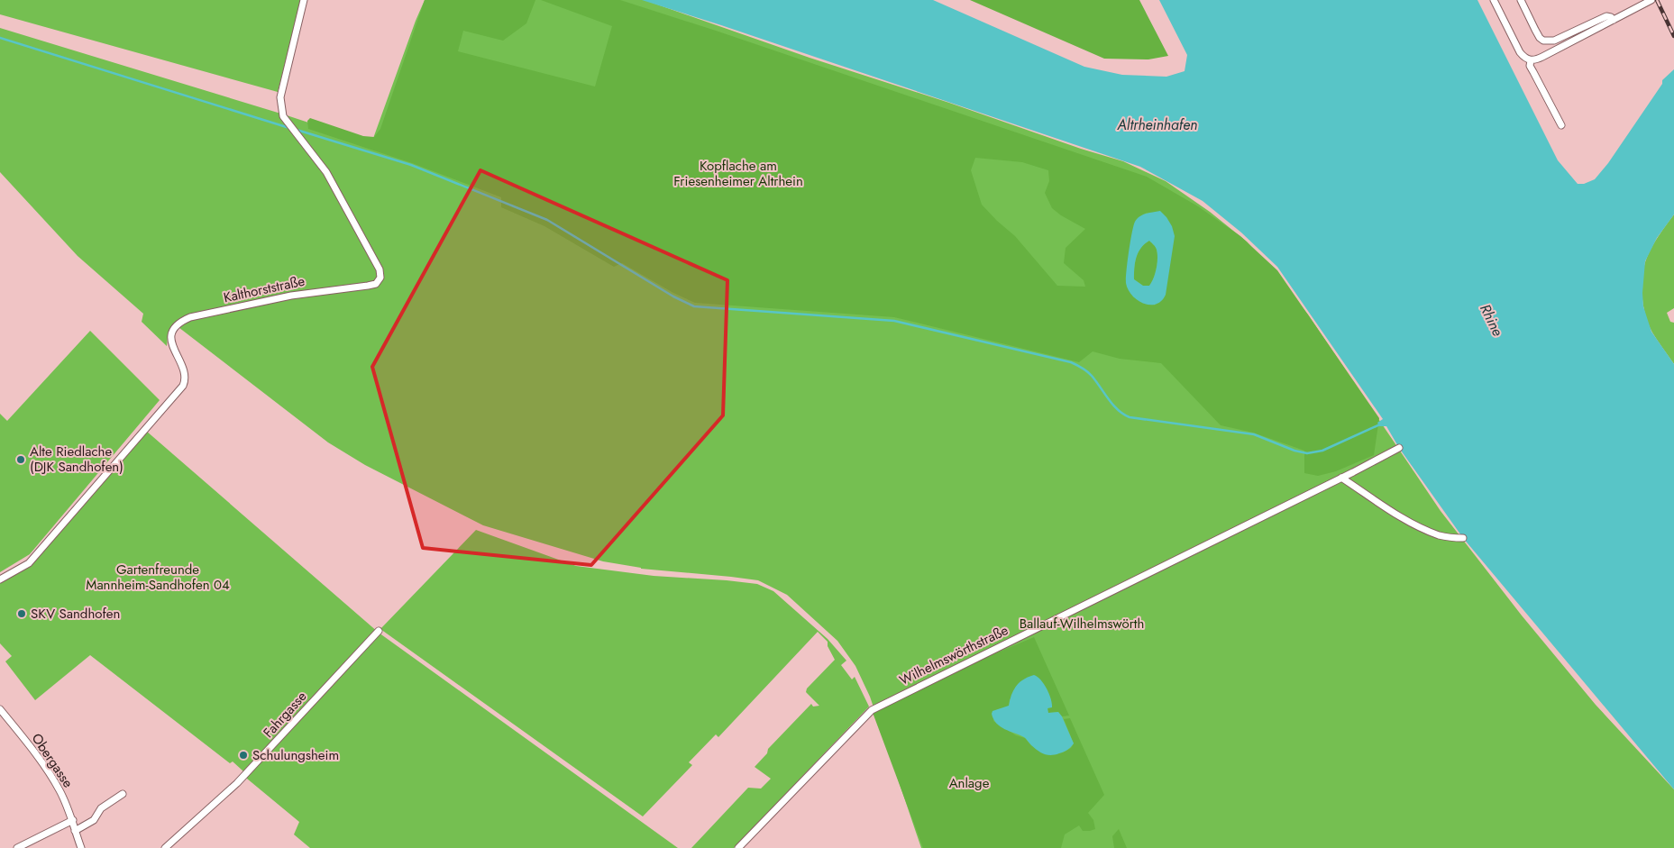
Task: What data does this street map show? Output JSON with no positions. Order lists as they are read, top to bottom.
{
  "streets": {
    "street": [
      "Kalthorststraße",
      "Wilhelmswörthstraße",
      "Fahrgasse",
      "Obergasse"
    ]
  },
  "water": ["Altrheinhafen", "Rhine"],
  "parks": [
    "Kopflache am Friesenheimer Altrhein",
    "Gartenfreunde Mannheim-Sandhofen 04",
    "Ballauf-Wilhelmswörth",
    "Anlage"
  ],
  "places": ["Alte Riedlache (DJK Sandhofen)", "SKV Sandhofen", "Schulungsheim"]
}
